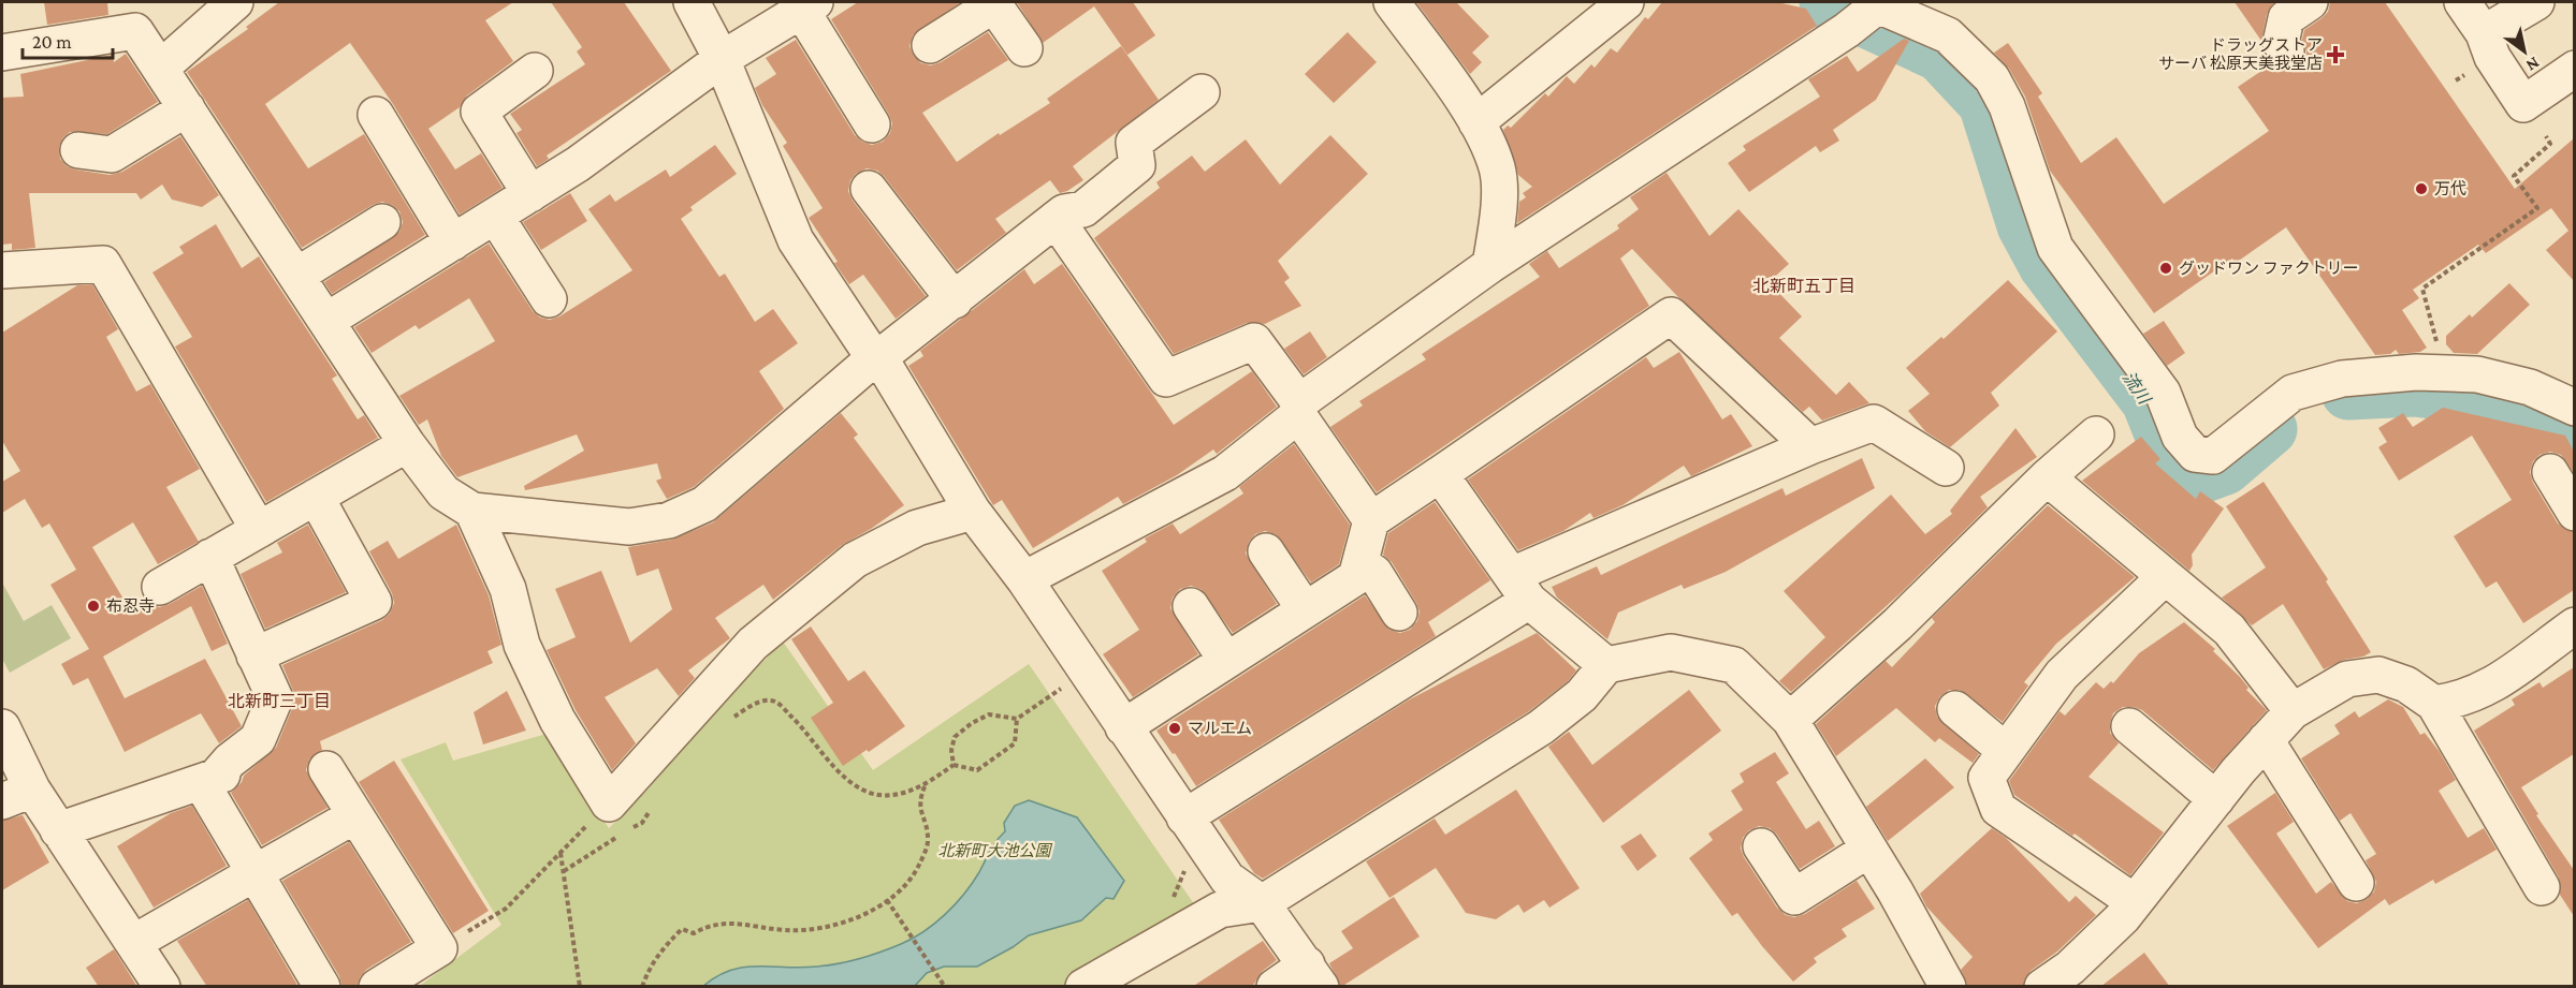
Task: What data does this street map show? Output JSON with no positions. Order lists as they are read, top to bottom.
{
  "districts": ["北新町五丁目", "北新町三丁目"],
  "water": ["流川"],
  "parks": ["北新町大池公園"],
  "places": {
    "health": ["ドラッグストア サーバ 松原天美我堂店"],
    "other": [
      "万代",
      "グッドワン ファクトリー",
      "布忍寺",
      "マルエム"
    ]
  },
  "scale_bar": "20 m",
  "north": "bottom right"
}
